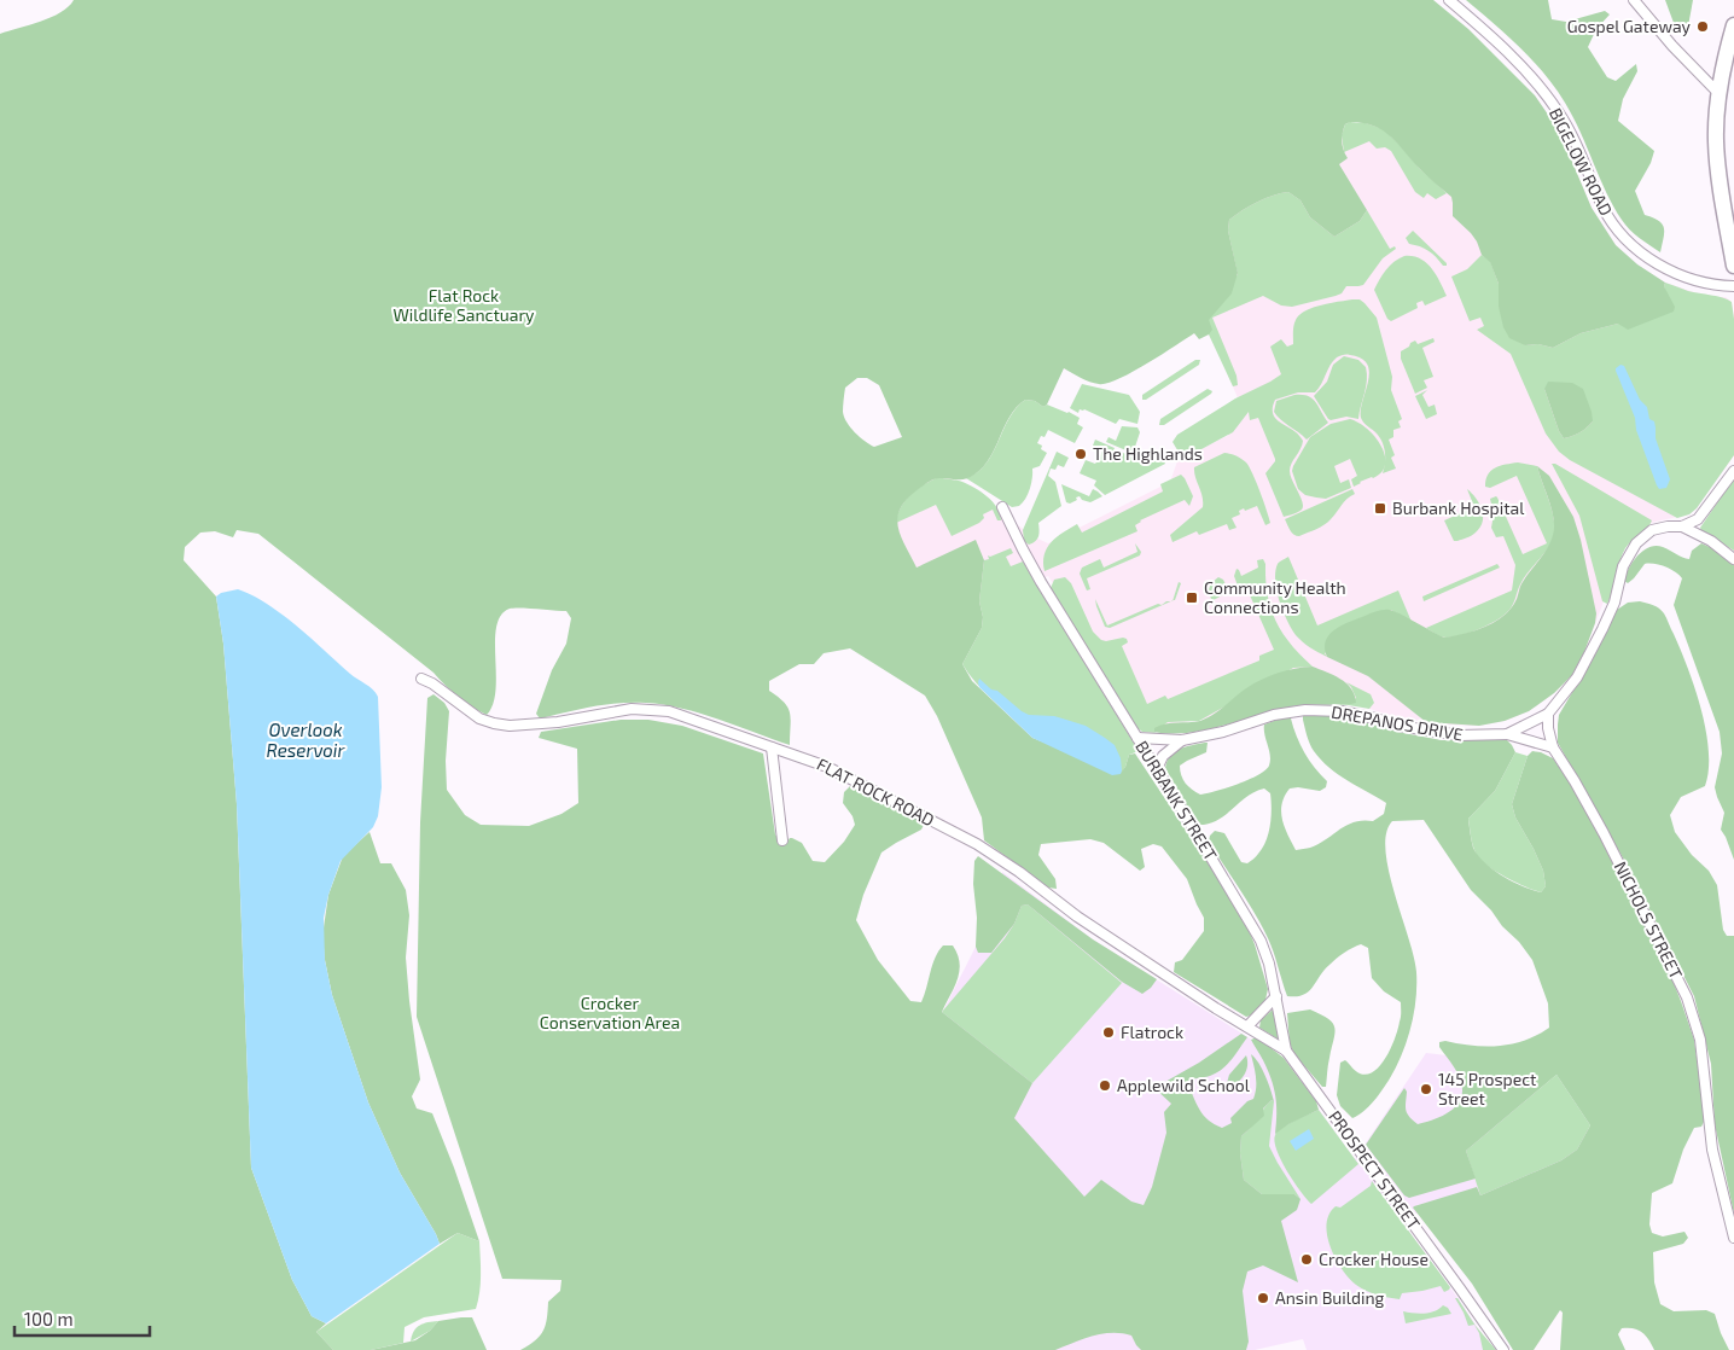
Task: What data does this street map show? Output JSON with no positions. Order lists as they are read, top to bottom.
{
  "streets": {
    "street": [
      "BIGELOW ROAD",
      "DREPANOS DRIVE",
      "FLAT ROCK ROAD",
      "BURBANK STREET",
      "NICHOLS STREET",
      "PROSPECT STREET"
    ]
  },
  "crossings": [
    ["DREPANOS DRIVE", "BURBANK STREET"],
    ["DREPANOS DRIVE", "NICHOLS STREET"],
    ["FLAT ROCK ROAD", "BURBANK STREET"],
    ["FLAT ROCK ROAD", "PROSPECT STREET"],
    ["BURBANK STREET", "PROSPECT STREET"]
  ],
  "water": ["Overlook Reservoir"],
  "parks": ["Flat Rock Wildlife Sanctuary", "Crocker Conservation Area"],
  "places": {
    "other": [
      "Gospel Gateway",
      "The Highlands",
      "Flatrock",
      "Applewild School",
      "145 Prospect Street",
      "Crocker House",
      "Ansin Building"
    ],
    "transit": ["Burbank Hospital", "Community Health Connections"]
  },
  "scale_bar": "100 m"
}
